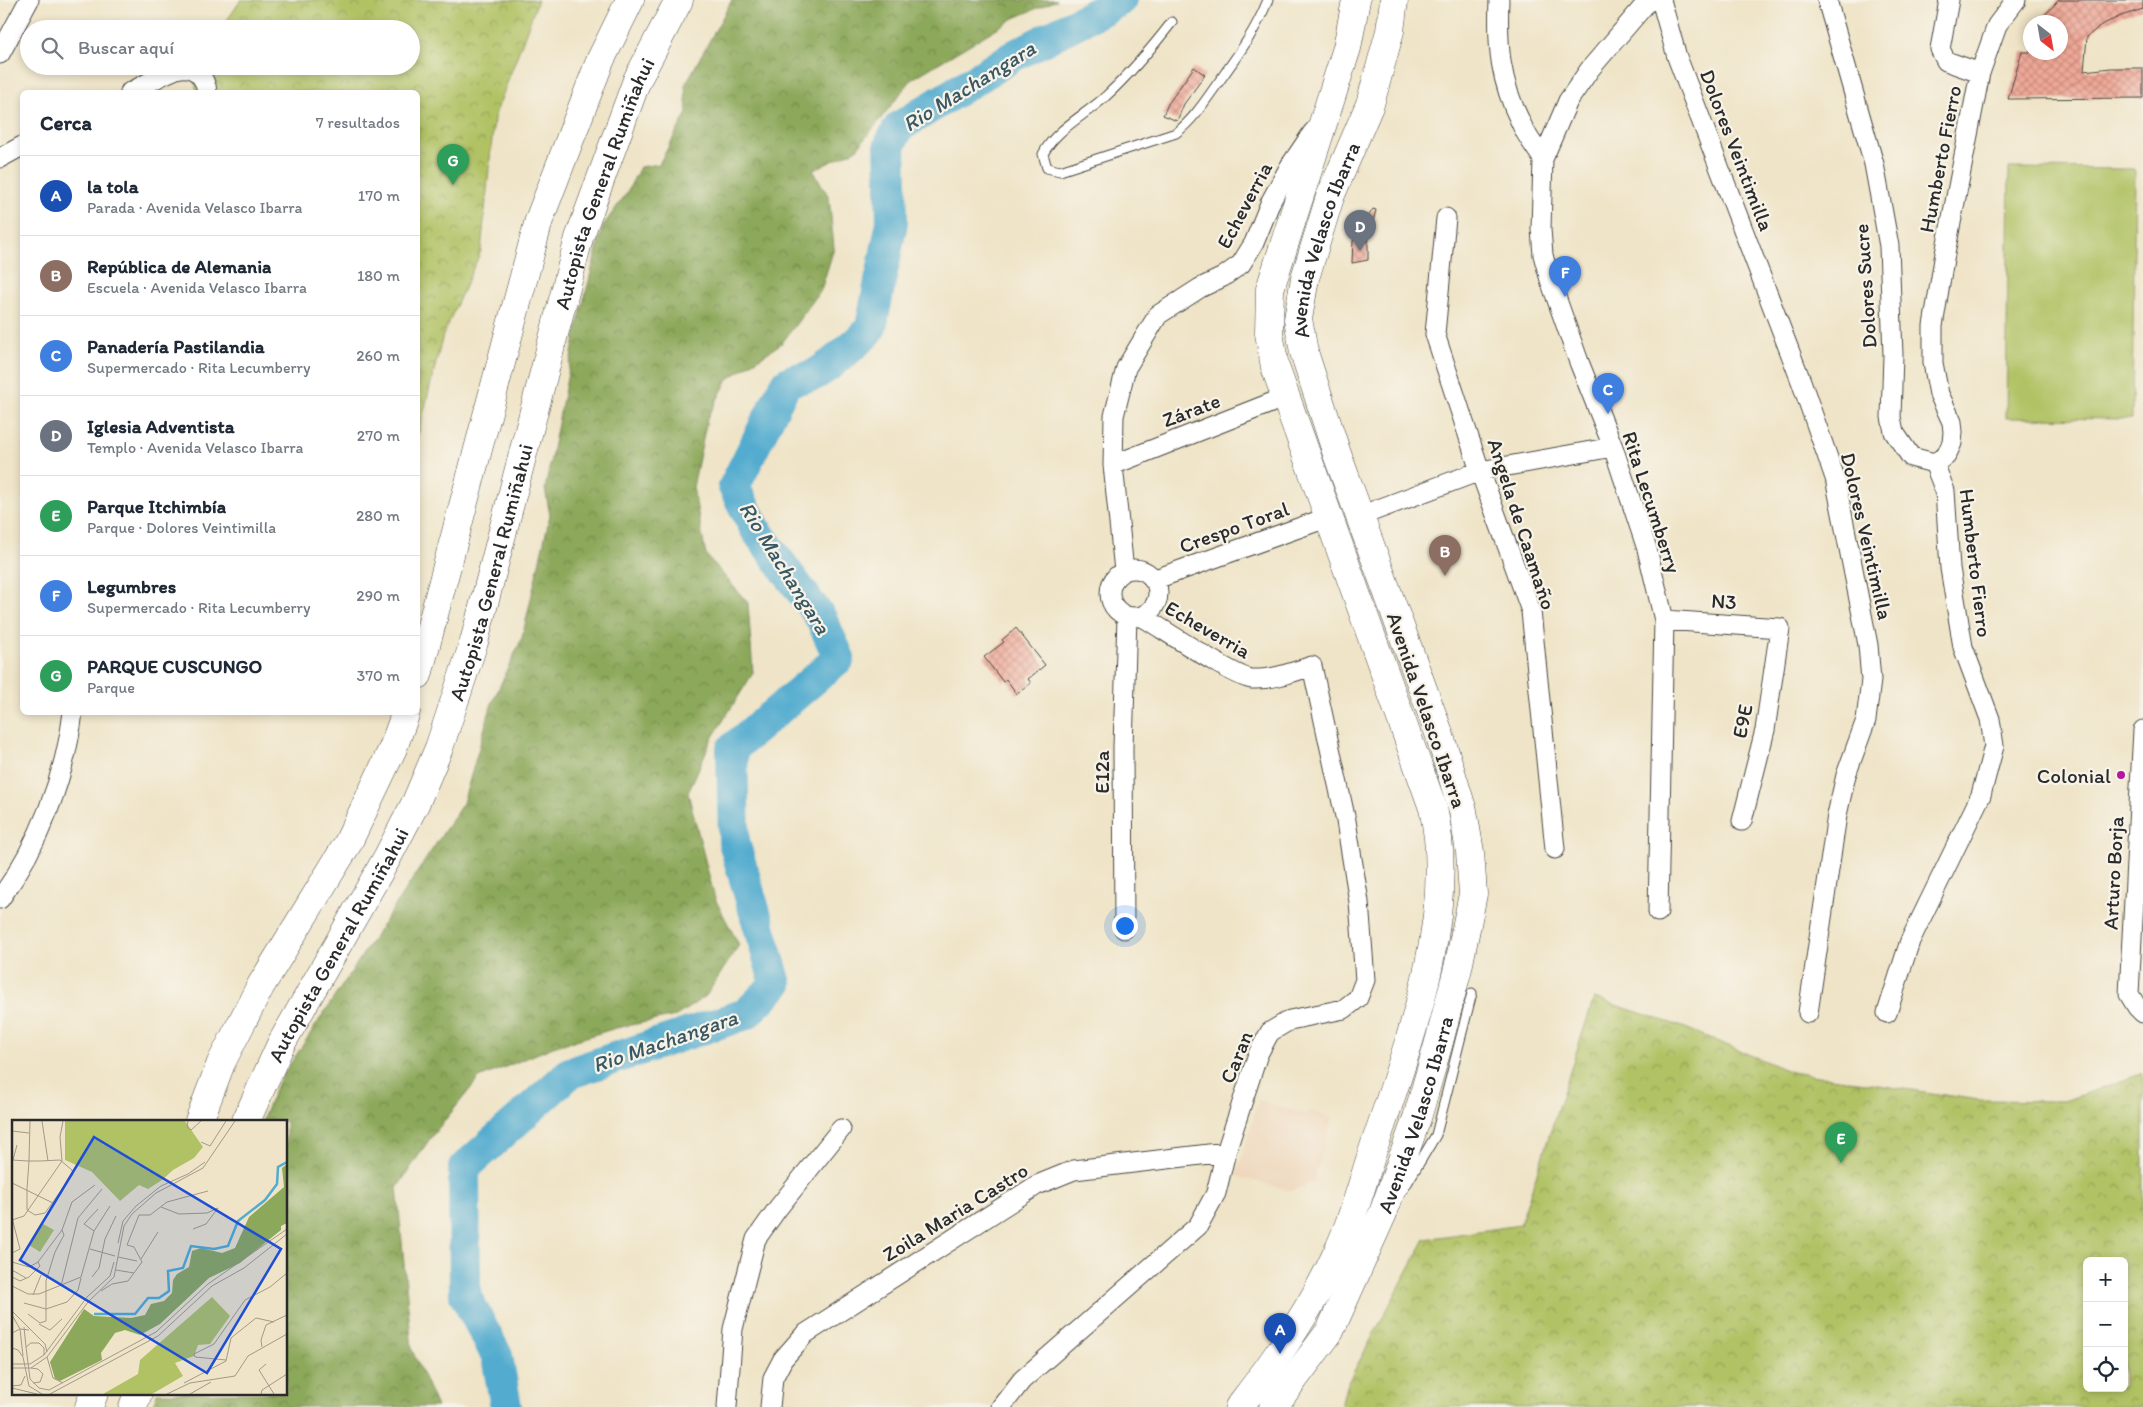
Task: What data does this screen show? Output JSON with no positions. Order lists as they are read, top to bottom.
{
  "streets": {
    "main road": ["Autopista General Rumiñahui", "Avenida Velasco Ibarra"],
    "street": [
      "Dolores Veintimilla",
      "Humberto Fierro",
      "Echeverria",
      "Dolores Sucre",
      "Zárate",
      "Rita Lecumberry",
      "Angela de Caamaño",
      "Crespo Toral",
      "N3",
      "E9E",
      "E12a",
      "Arturo Borja",
      "Caran",
      "Zoila Maria Castro"
    ]
  },
  "crossings": [
    ["Humberto Fierro", "Dolores Sucre"],
    ["Echeverria", "Avenida Velasco Ibarra"],
    ["Echeverria", "Zárate"],
    ["Echeverria", "Crespo Toral"],
    ["Echeverria", "E12a"],
    ["Echeverria", "Caran"],
    ["Avenida Velasco Ibarra", "Zárate"],
    ["Avenida Velasco Ibarra", "Crespo Toral"],
    ["Rita Lecumberry", "N3"],
    ["Crespo Toral", "E12a"],
    ["N3", "E9E"],
    ["Caran", "Zoila Maria Castro"]
  ],
  "water": ["Rio Machangara"],
  "places": ["Colonial"],
  "north": "bottom right",
  "page": {
    "search": "Buscar aquí",
    "heading": ["Cerca", "7 resultados"],
    "pins": [
      "G",
      "D",
      "F",
      "C",
      "B",
      "E",
      "A"
    ],
    "list": [
      {
        "mark": "A",
        "name": "la tola",
        "note": "Parada · Avenida Velasco Ibarra",
        "value": "170 m"
      },
      {
        "mark": "B",
        "name": "República de Alemania",
        "note": "Escuela · Avenida Velasco Ibarra",
        "value": "180 m"
      },
      {
        "mark": "C",
        "name": "Panadería Pastilandia",
        "note": "Supermercado · Rita Lecumberry",
        "value": "260 m"
      },
      {
        "mark": "D",
        "name": "Iglesia Adventista",
        "note": "Templo · Avenida Velasco Ibarra",
        "value": "270 m"
      },
      {
        "mark": "E",
        "name": "Parque Itchimbía",
        "note": "Parque · Dolores Veintimilla",
        "value": "280 m"
      },
      {
        "mark": "F",
        "name": "Legumbres",
        "note": "Supermercado · Rita Lecumberry",
        "value": "290 m"
      },
      {
        "mark": "G",
        "name": "PARQUE CUSCUNGO",
        "note": "Parque",
        "value": "370 m"
      }
    ],
    "map_buttons": ["+", "−"]
  }
}
